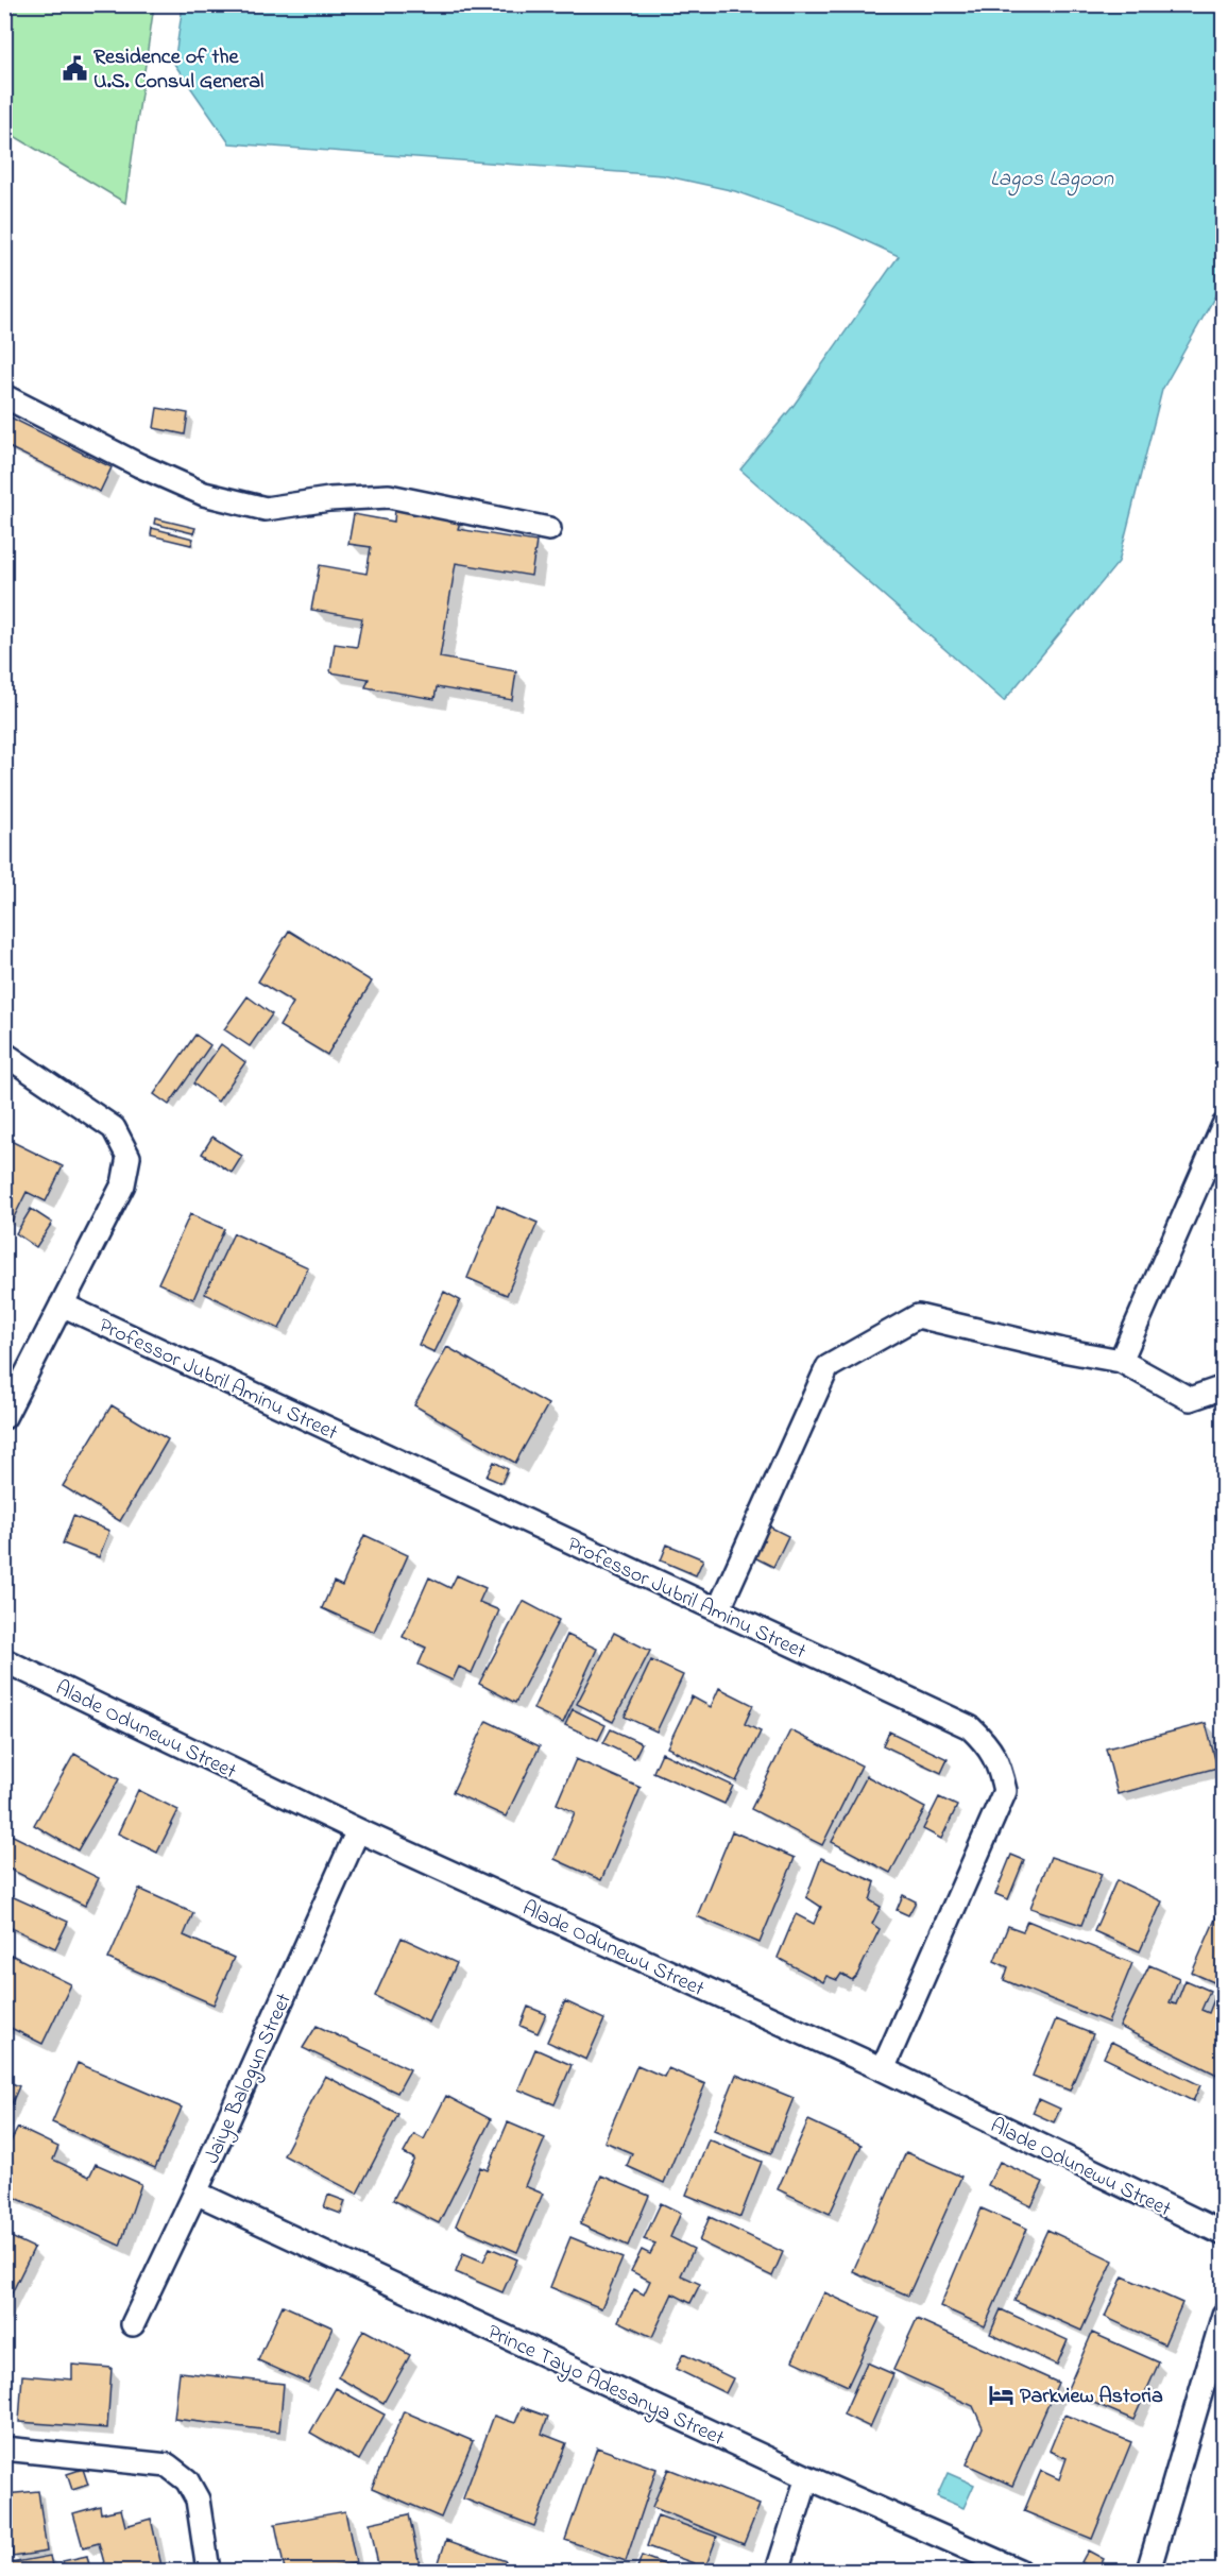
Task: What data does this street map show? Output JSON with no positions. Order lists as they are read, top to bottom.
{
  "streets": {
    "street": [
      "Professor Jubril Aminu Street",
      "Alade Odunewu Street",
      "Jaiye Balogun Street",
      "Prince Tayo Adesanya Street"
    ]
  },
  "crossings": [
    ["Professor Jubril Aminu Street", "Alade Odunewu Street"],
    ["Alade Odunewu Street", "Jaiye Balogun Street"],
    ["Jaiye Balogun Street", "Prince Tayo Adesanya Street"]
  ],
  "water": ["Lagos Lagoon"],
  "places": {
    "public building": ["Residence of the U.S. Consul General"],
    "hotel": ["Parkview Astoria"]
  }
}
